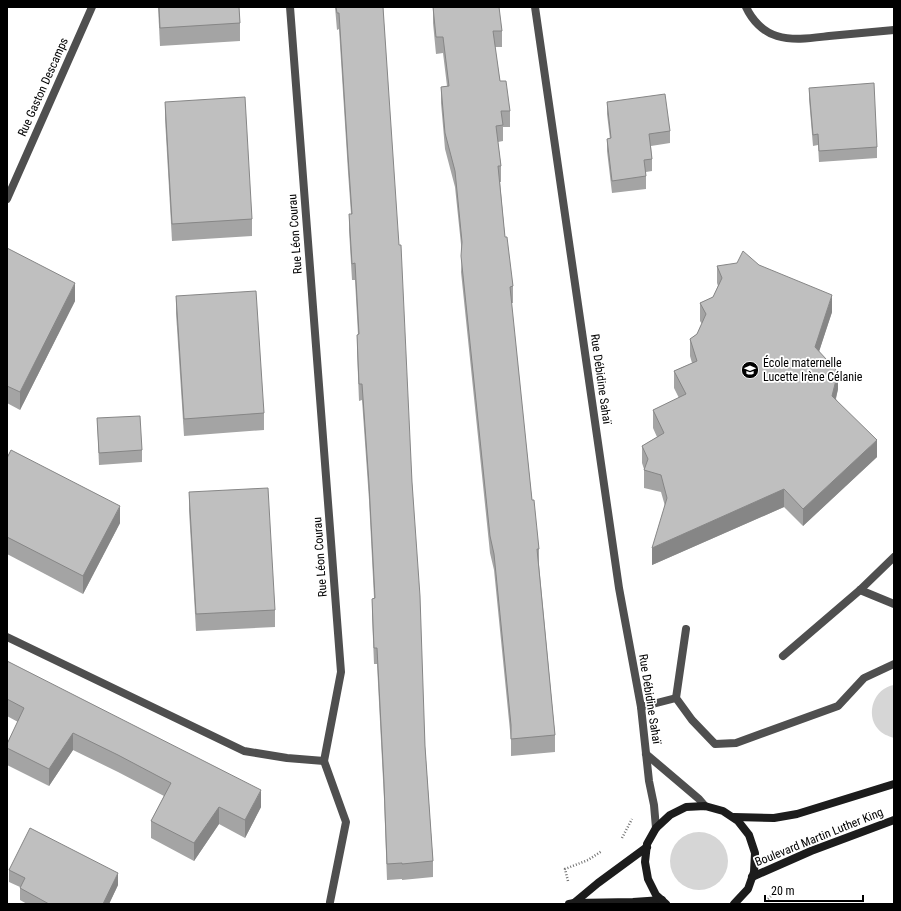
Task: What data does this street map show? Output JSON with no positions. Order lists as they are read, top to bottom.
{
  "streets": {
    "main road": ["Boulevard Martin Luther King"],
    "street": ["Rue Gaston Descamps", "Rue Léon Courau", "Rue Débidine Sahaï"]
  },
  "places": {
    "school or university": ["École maternelle Lucette Irène Célanie"]
  },
  "scale_bar": "20 m"
}
